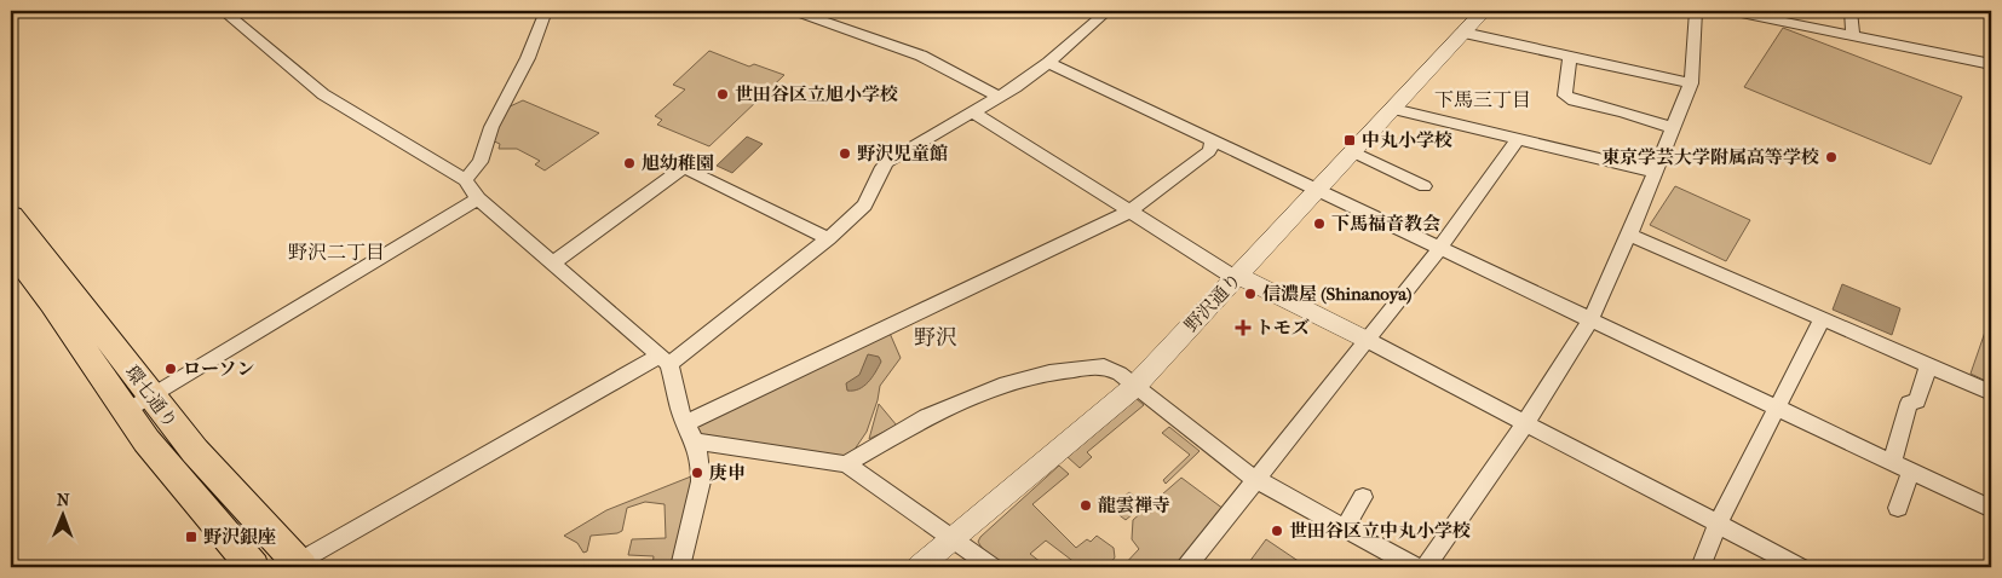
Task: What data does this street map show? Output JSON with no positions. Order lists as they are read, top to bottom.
{
  "streets": {
    "main road": ["環七通り"],
    "street": ["野沢通り"]
  },
  "districts": ["下馬三丁目", "野沢二丁目", "野沢"],
  "places": {
    "other": [
      "世田谷区立旭小学校",
      "野沢児童館",
      "東京学芸大学附属高等学校",
      "旭幼稚園",
      "下馬福音教会",
      "信濃屋 (Shinanoya)",
      "ローソン",
      "庚申",
      "龍雲禅寺",
      "世田谷区立中丸小学校"
    ],
    "transit": ["中丸小学校", "野沢銀座"],
    "health": ["トモズ"]
  },
  "north": "top"
}
